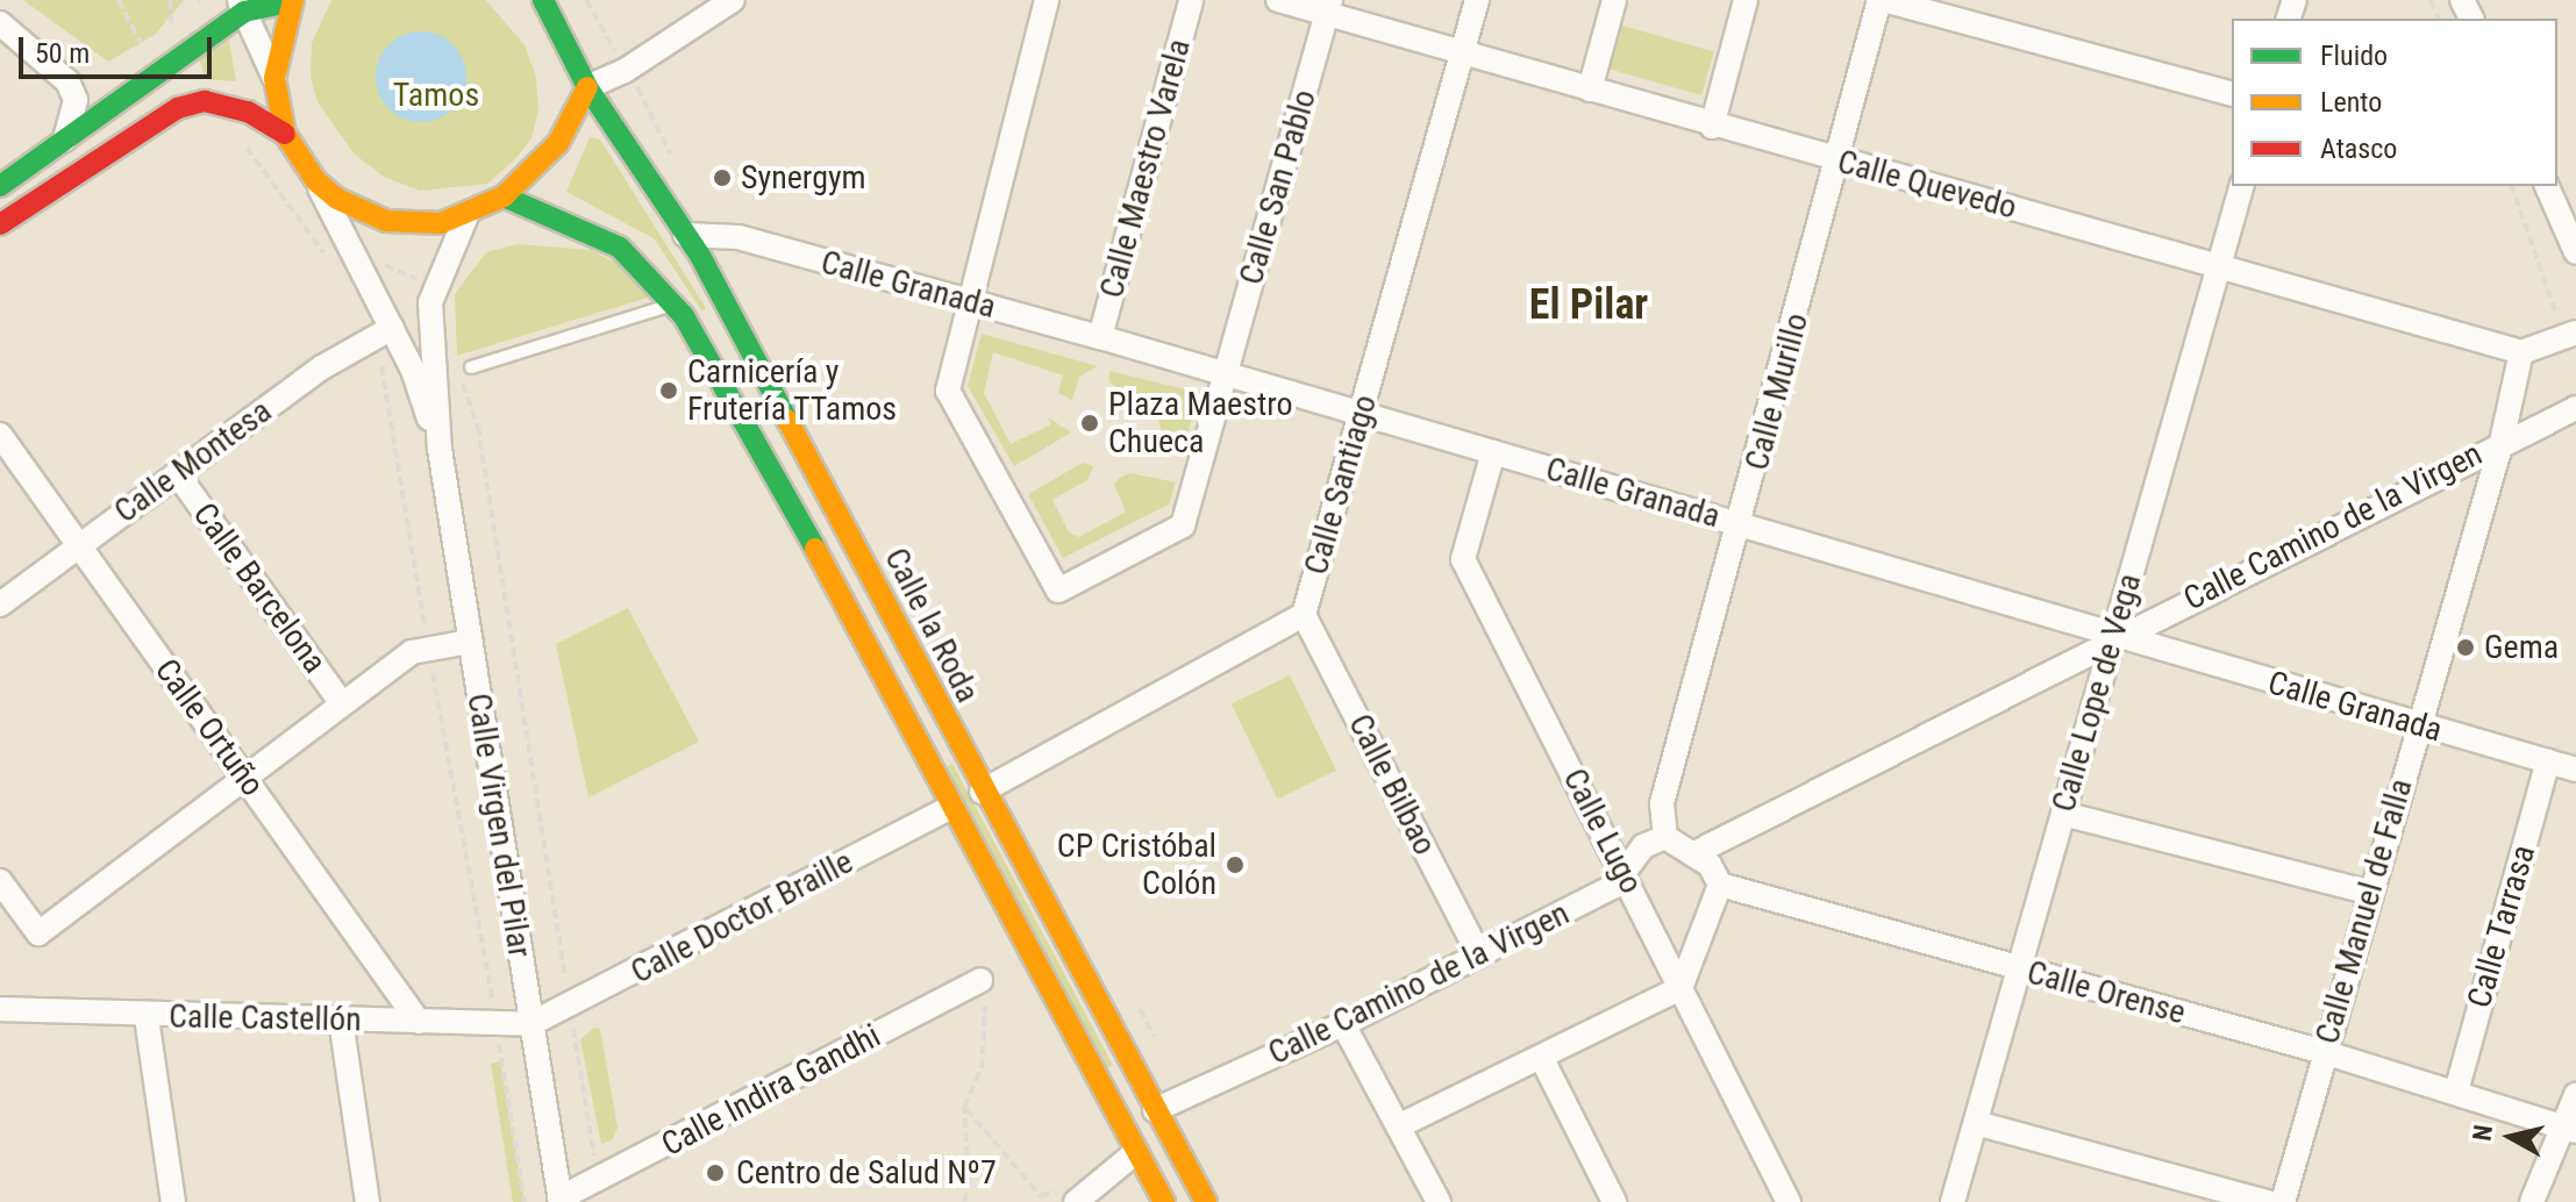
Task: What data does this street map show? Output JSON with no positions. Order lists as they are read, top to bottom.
{
  "streets": {
    "main road": ["Calle la Roda"],
    "street": [
      "Calle Maestro Varela",
      "Calle Quevedo",
      "Calle San Pablo",
      "Calle Granada",
      "Calle Murillo",
      "Calle Montesa",
      "Calle Santiago",
      "Calle Camino de la Virgen",
      "Calle Barcelona",
      "Calle Lope de Vega",
      "Calle Ortuño",
      "Calle Bilbao",
      "Calle Virgen del Pilar",
      "Calle Lugo",
      "Calle Manuel de Falla",
      "Calle Doctor Braille",
      "Calle Tarrasa",
      "Calle Orense",
      "Calle Castellón",
      "Calle Indira Gandhi"
    ]
  },
  "crossings": [
    ["Calle Maestro Varela", "Calle Granada"],
    ["Calle Quevedo", "Calle San Pablo"],
    ["Calle Quevedo", "Calle Murillo"],
    ["Calle Quevedo", "Calle Santiago"],
    ["Calle Quevedo", "Calle Lope de Vega"],
    ["Calle Quevedo", "Calle Manuel de Falla"],
    ["Calle San Pablo", "Calle Granada"],
    ["Calle Granada", "Calle Murillo"],
    ["Calle Granada", "Calle Santiago"],
    ["Calle Granada", "Calle Camino de la Virgen"],
    ["Calle Granada", "Calle la Roda"],
    ["Calle Granada", "Calle Lope de Vega"],
    ["Calle Granada", "Calle Lugo"],
    ["Calle Granada", "Calle Manuel de Falla"],
    ["Calle Granada", "Calle Tarrasa"],
    ["Calle Murillo", "Calle Camino de la Virgen"],
    ["Calle Montesa", "Calle Barcelona"],
    ["Calle Montesa", "Calle Ortuño"],
    ["Calle Montesa", "Calle Virgen del Pilar"],
    ["Calle Santiago", "Calle la Roda"],
    ["Calle Santiago", "Calle Bilbao"],
    ["Calle Camino de la Virgen", "Calle la Roda"],
    ["Calle Camino de la Virgen", "Calle Lope de Vega"],
    ["Calle Camino de la Virgen", "Calle Bilbao"],
    ["Calle Camino de la Virgen", "Calle Lugo"],
    ["Calle Camino de la Virgen", "Calle Manuel de Falla"],
    ["Calle la Roda", "Calle Doctor Braille"],
    ["Calle Lope de Vega", "Calle Orense"],
    ["Calle Ortuño", "Calle Castellón"],
    ["Calle Virgen del Pilar", "Calle Doctor Braille"],
    ["Calle Virgen del Pilar", "Calle Castellón"],
    ["Calle Virgen del Pilar", "Calle Indira Gandhi"],
    ["Calle Manuel de Falla", "Calle Orense"],
    ["Calle Doctor Braille", "Calle Castellón"],
    ["Calle Tarrasa", "Calle Orense"]
  ],
  "districts": ["El Pilar"],
  "parks": ["Tamos"],
  "places": [
    "Synergym",
    "Carnicería y Frutería TTamos",
    "Plaza Maestro Chueca",
    "Gema",
    "CP Cristóbal Colón",
    "Centro de Salud Nº7"
  ],
  "legend": ["Fluido", "Lento", "Atasco"],
  "scale_bar": "50 m",
  "north": "left"
}
